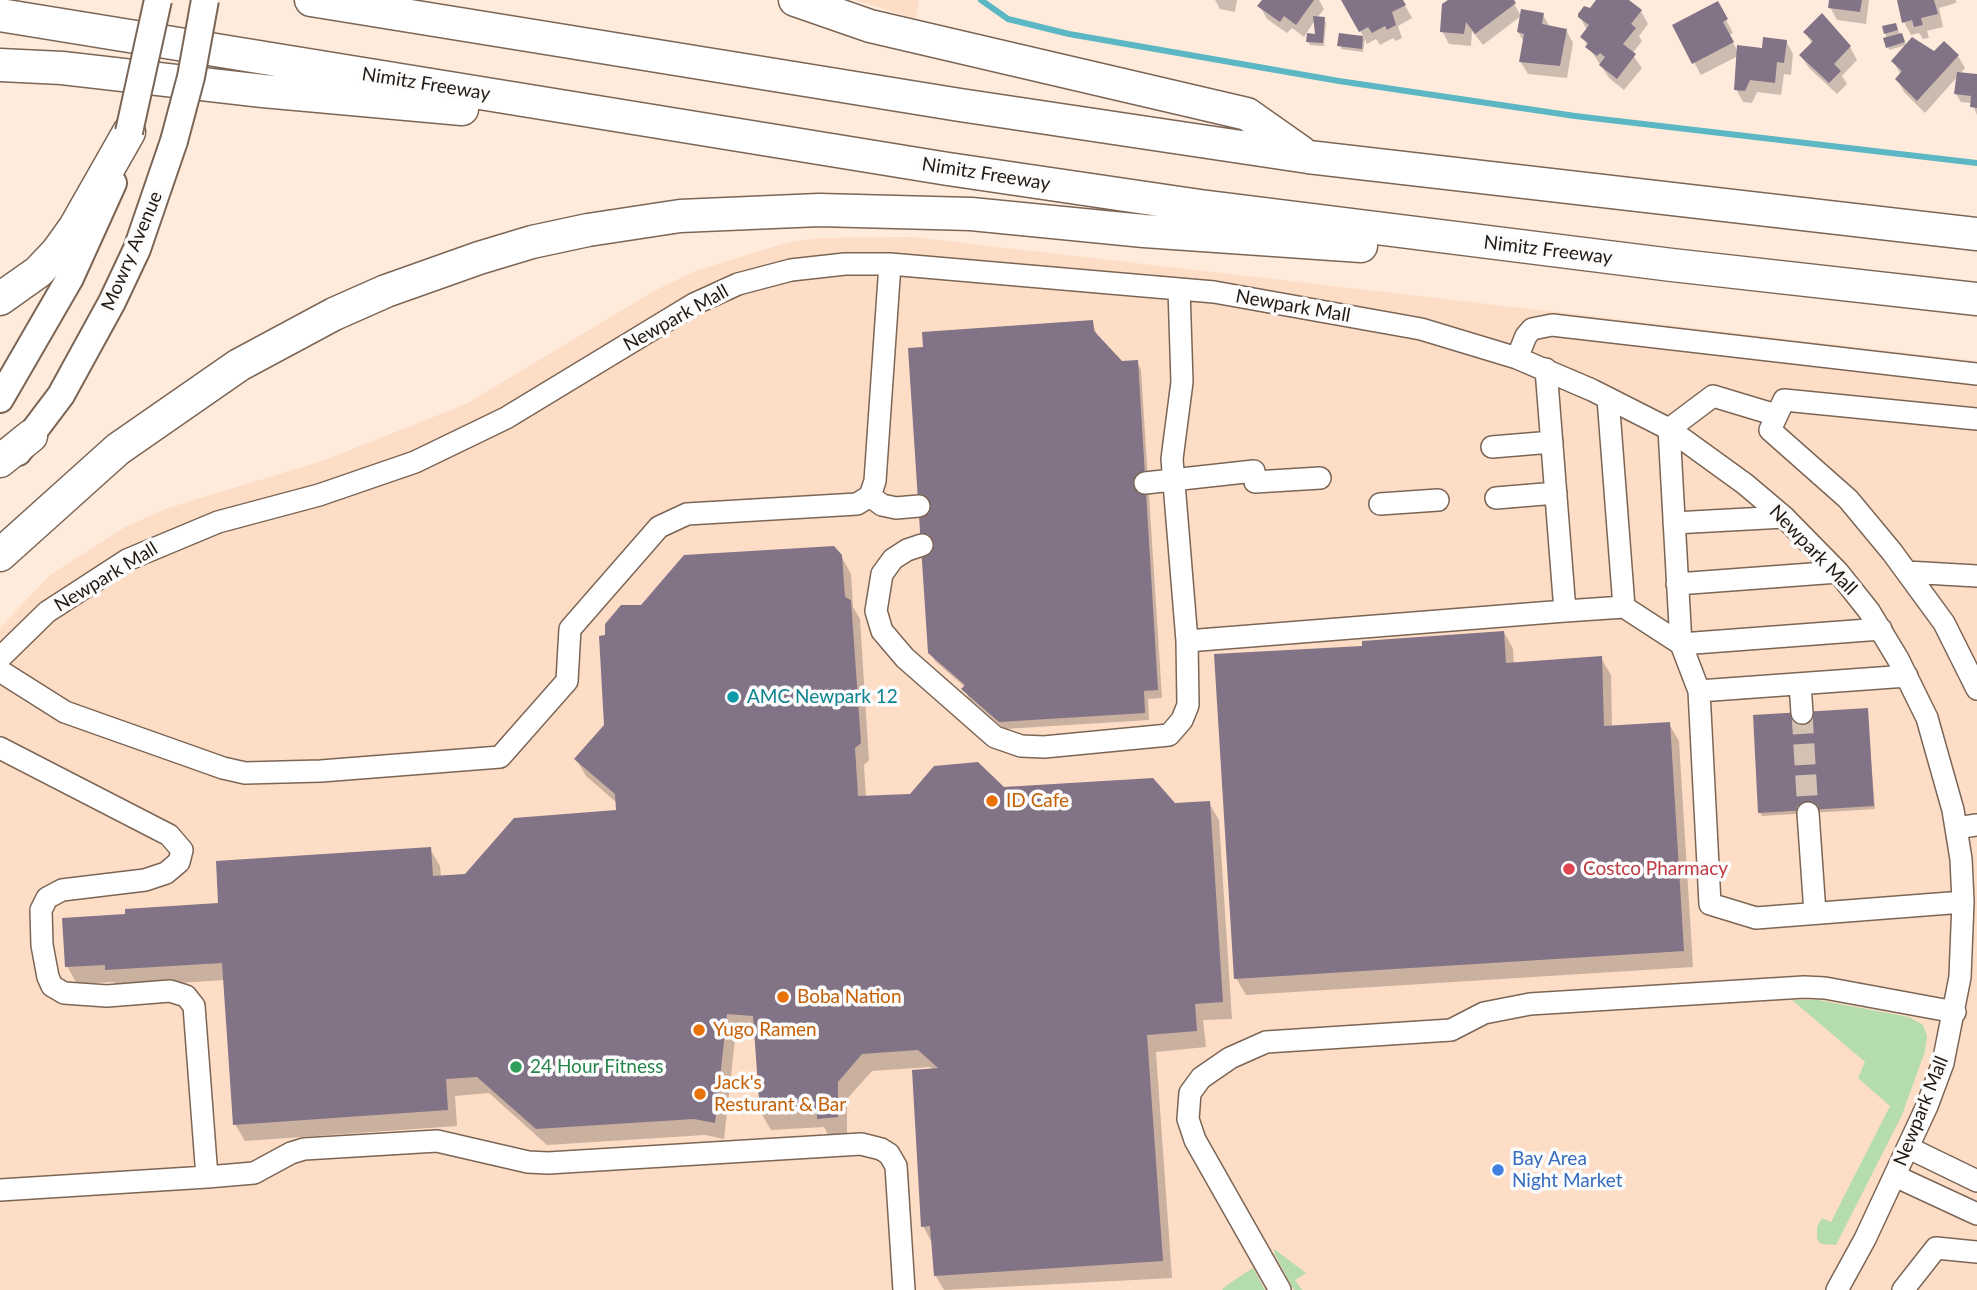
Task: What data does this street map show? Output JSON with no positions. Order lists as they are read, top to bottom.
{
  "streets": {
    "highway": ["Nimitz Freeway"],
    "main road": ["Mowry Avenue"],
    "street": ["Newpark Mall"]
  },
  "places": [
    "AMC Newpark 12",
    "ID Cafe",
    "Costco Pharmacy",
    "Boba Nation",
    "Yugo Ramen",
    "24 Hour Fitness",
    "Jack's Resturant & Bar",
    "Bay Area Night Market"
  ]
}
